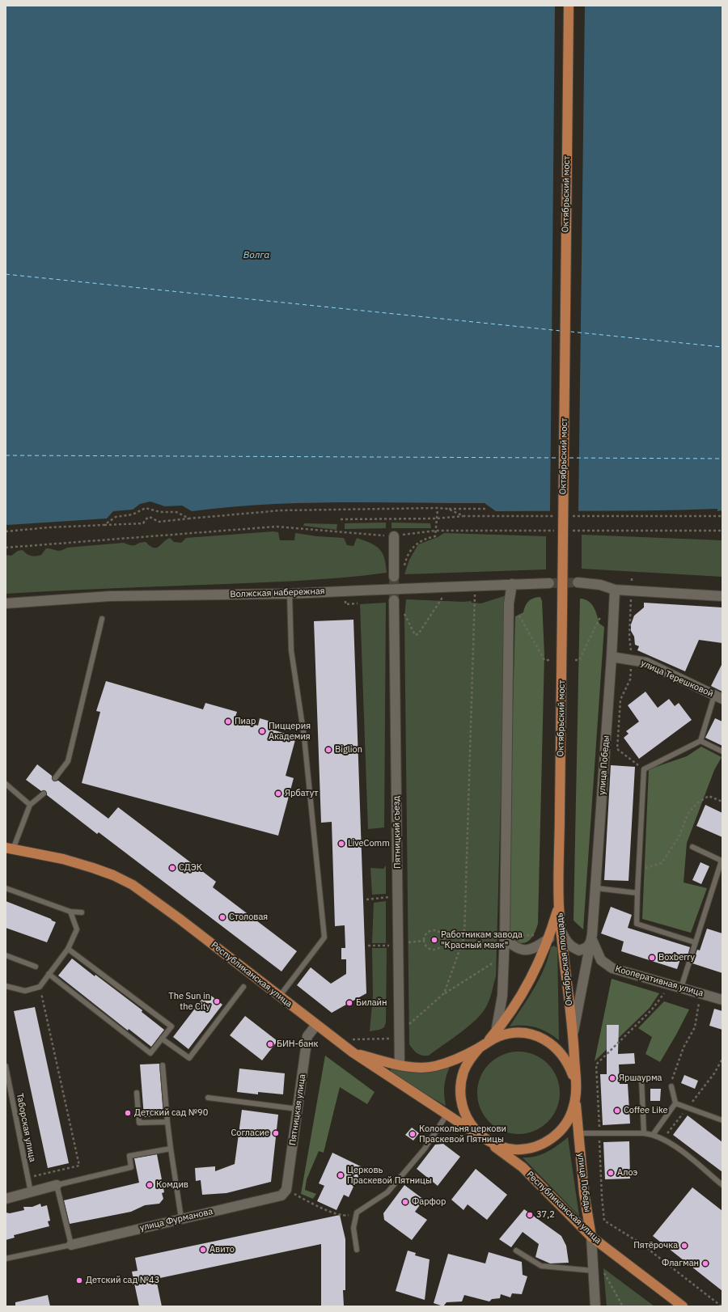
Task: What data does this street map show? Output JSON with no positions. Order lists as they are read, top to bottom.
{
  "streets": {
    "main road": [
      "Октябрьский мост",
      "улица Победы",
      "Октябрьская площадь",
      "Республиканская улица"
    ],
    "street": [
      "Волжская набережная",
      "улица Терешковой",
      "Пятницкий съезд",
      "Кооперативная улица",
      "Пятницкая улица",
      "улица Фурманова"
    ],
    "lane": ["Таборская улица"]
  },
  "crossings": [
    ["Октябрьский мост", "Октябрьская площадь"],
    ["улица Терешковой", "улица Победы"],
    ["улица Победы", "Октябрьская площадь"],
    ["улица Победы", "Республиканская улица"],
    ["улица Победы", "Кооперативная улица"],
    ["Пятницкий съезд", "Октябрьская площадь"],
    ["Октябрьская площадь", "Республиканская улица"],
    ["Республиканская улица", "Пятницкая улица"],
    ["Пятницкая улица", "улица Фурманова"]
  ],
  "water": ["Волга"],
  "places": [
    "Пиар",
    "Пиццерия Академия",
    "Biglion",
    "Ярбатут",
    "LiveComm",
    "СДЭК",
    "Столовая",
    "Работникам завода \"Красный маяк\"",
    "Boxberry",
    "The Sun in the City",
    "Билайн",
    "БИН-банк",
    "Яршаурма",
    "Coffee Like",
    "Детский сад №90",
    "Согласие",
    "Колокольня церкови Праскевой Пятницы",
    "Алоэ",
    "Церковь Праскевой Пятницы",
    "Комдив",
    "Фарфор",
    "37,2",
    "Пятёрочка",
    "Авито",
    "Флагман",
    "Детский сад №43"
  ]
}
